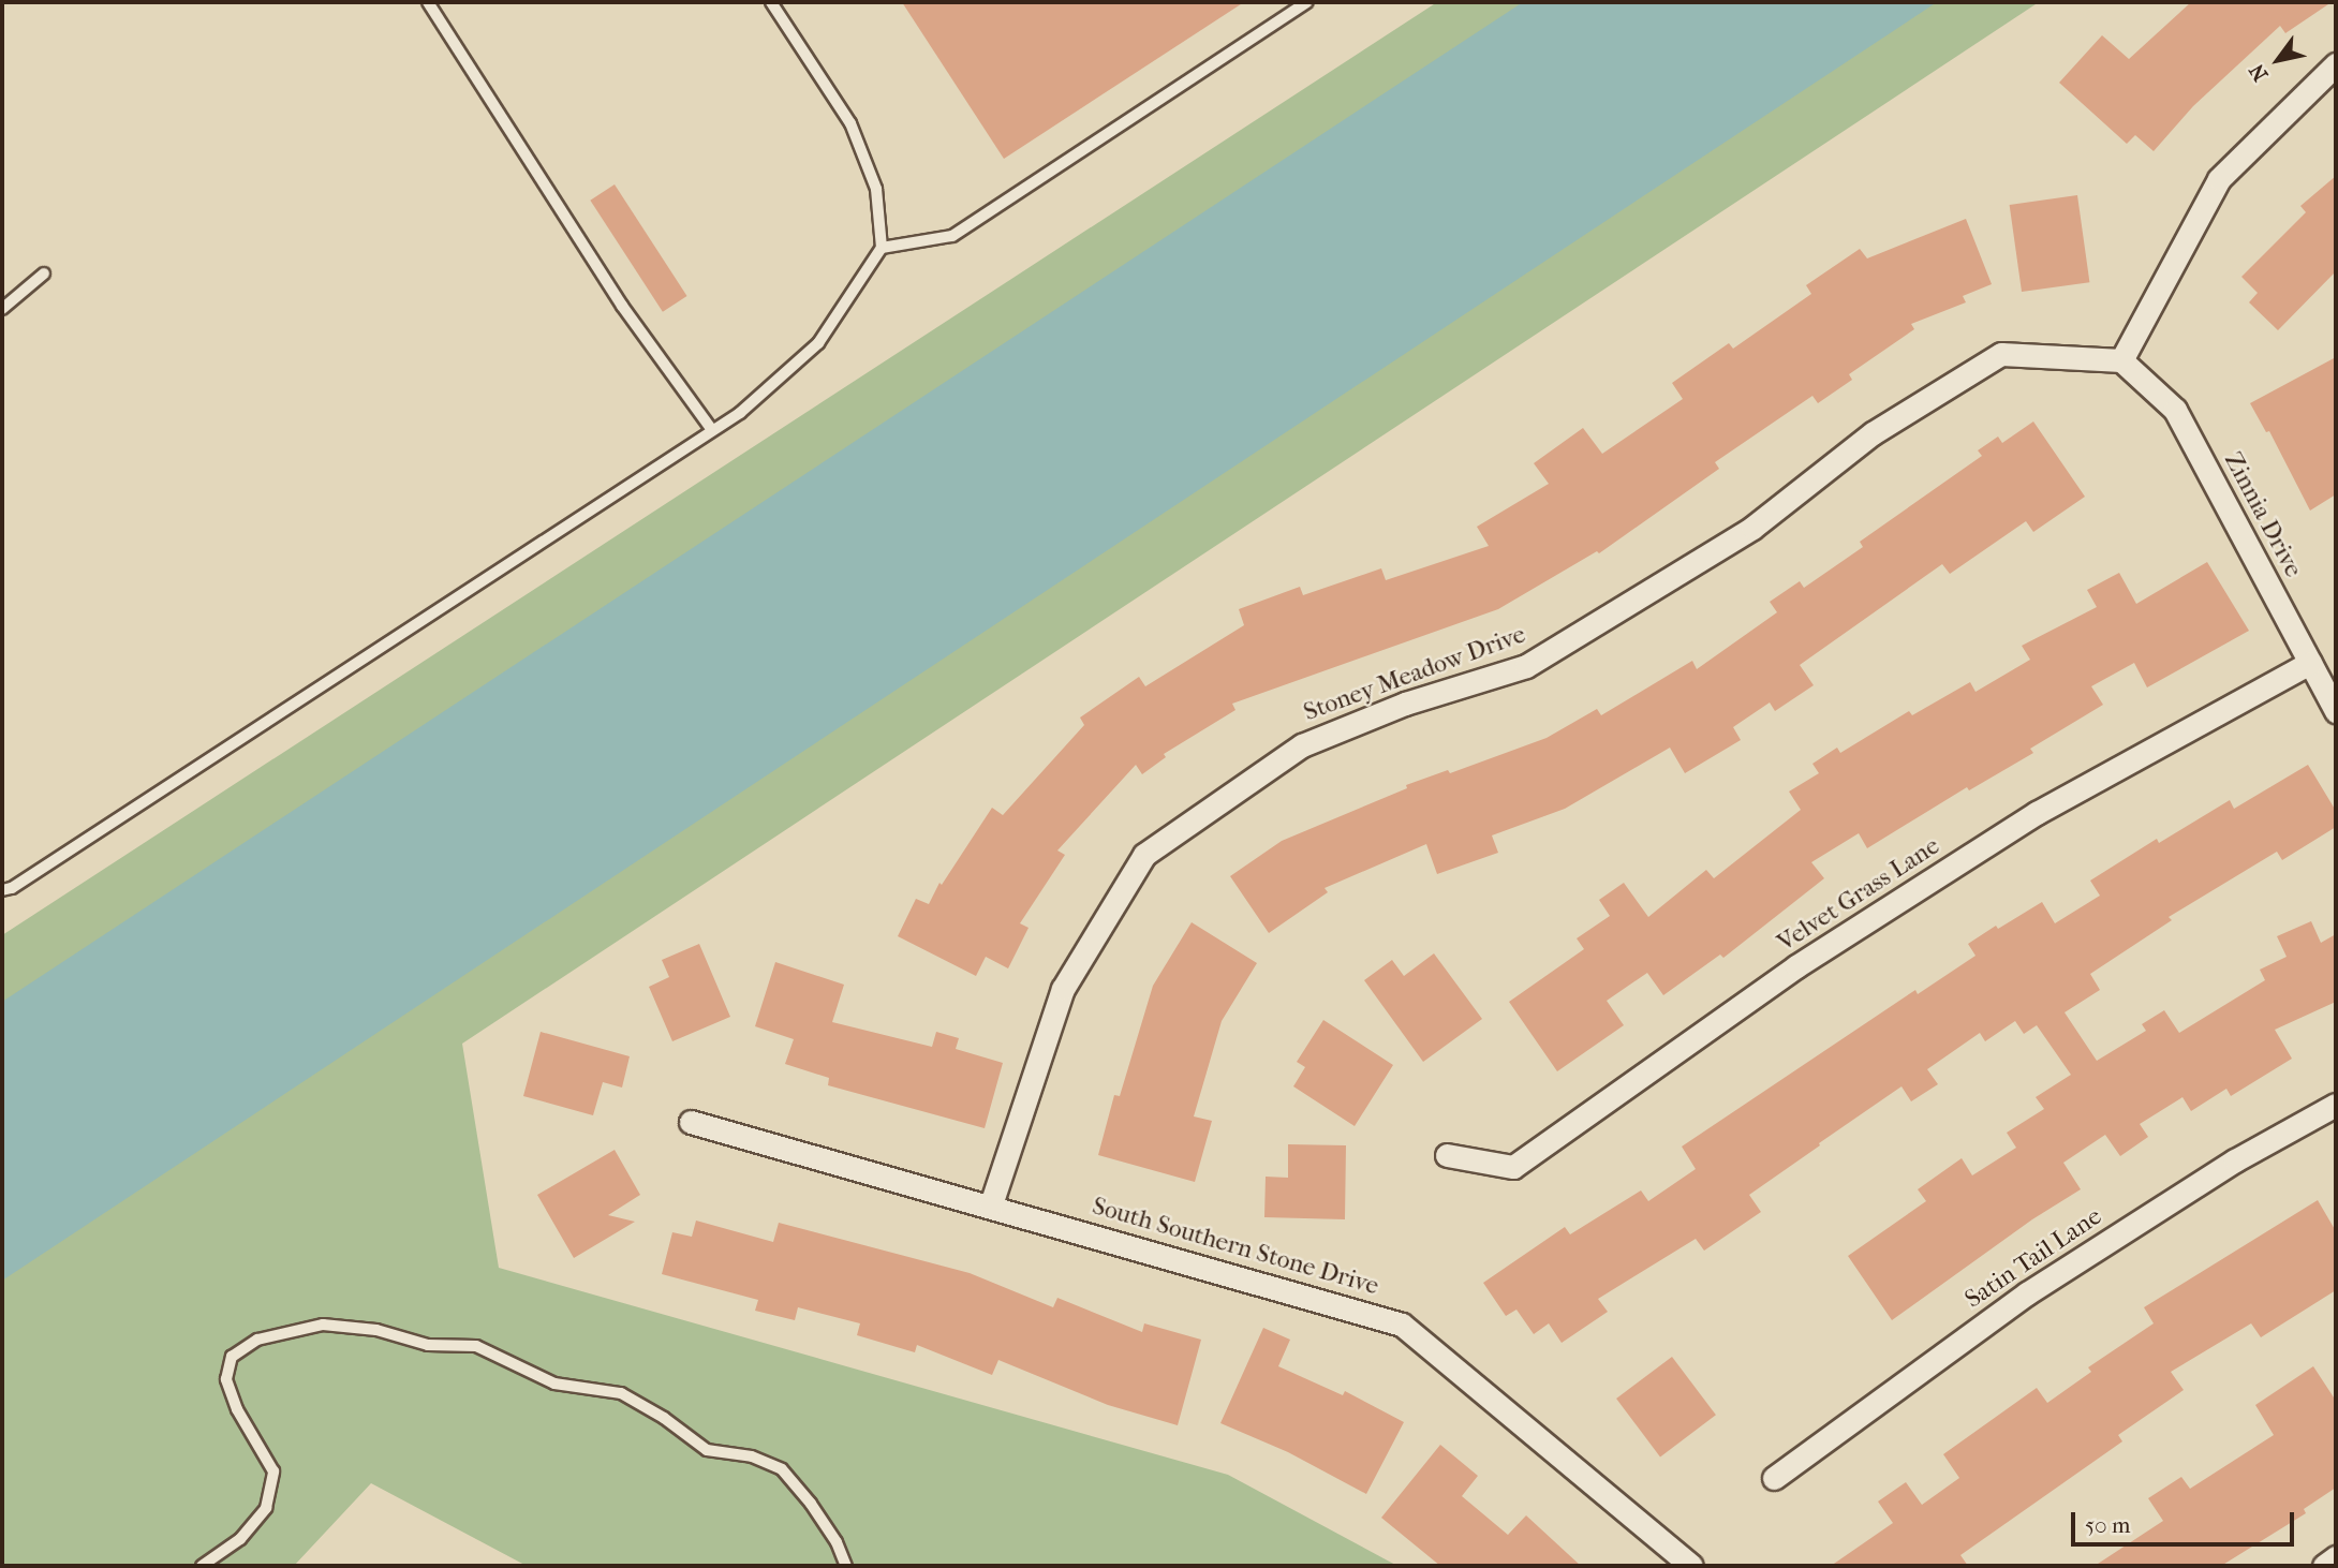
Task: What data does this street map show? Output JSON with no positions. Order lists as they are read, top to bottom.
{
  "streets": {
    "street": [
      "Zinnia Drive",
      "Stoney Meadow Drive",
      "Velvet Grass Lane",
      "South Southern Stone Drive",
      "Satin Tail Lane"
    ]
  },
  "crossings": [
    ["Zinnia Drive", "Stoney Meadow Drive"],
    ["Zinnia Drive", "Velvet Grass Lane"],
    ["Stoney Meadow Drive", "South Southern Stone Drive"]
  ],
  "scale_bar": "50 m",
  "north": "bottom left"
}
